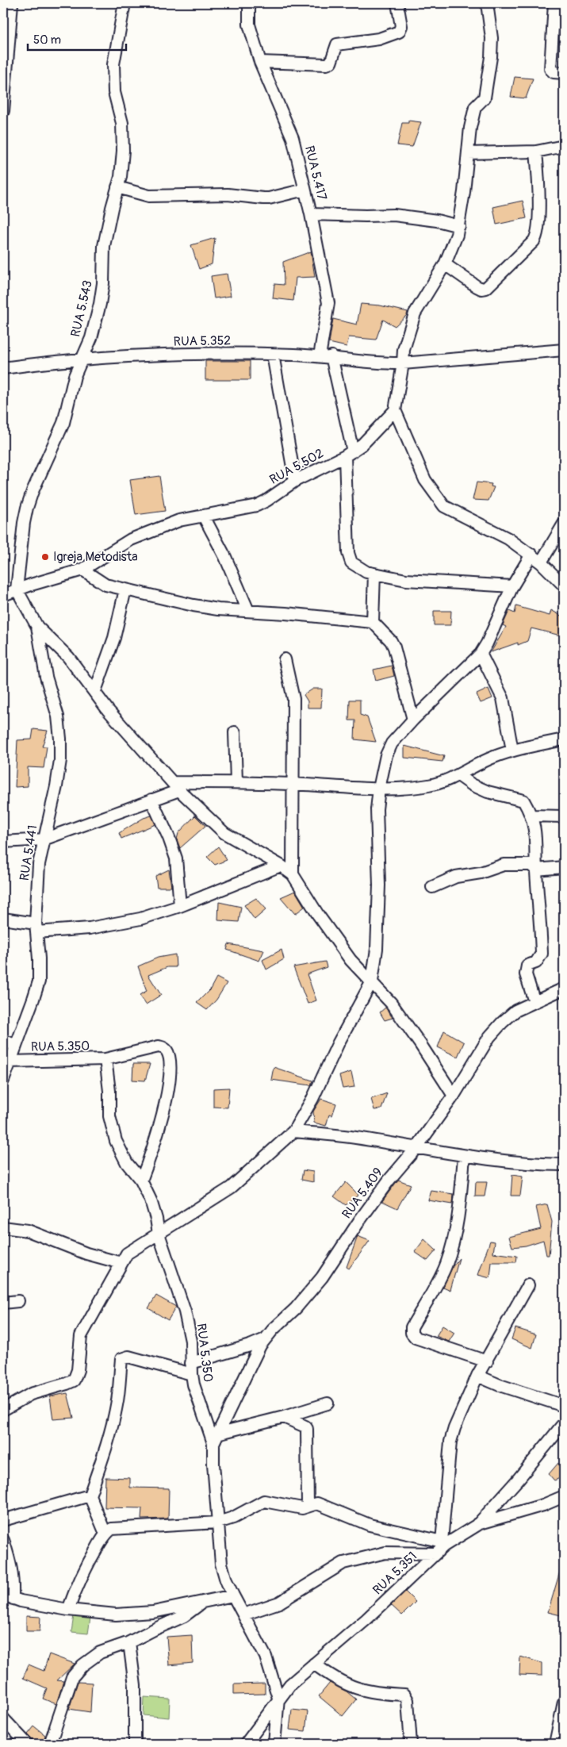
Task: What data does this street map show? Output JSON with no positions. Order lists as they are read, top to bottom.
{
  "streets": {
    "street": [
      "RUA 5.417",
      "RUA 5.543",
      "RUA 5.352",
      "RUA 5.502",
      "RUA 5.441",
      "RUA 5.350",
      "RUA 5.409",
      "RUA 5.351"
    ]
  },
  "crossings": [
    ["RUA 5.417", "RUA 5.352"],
    ["RUA 5.543", "RUA 5.352"],
    ["RUA 5.543", "RUA 5.502"],
    ["RUA 5.441", "RUA 5.350"],
    ["RUA 5.350", "RUA 5.409"],
    ["RUA 5.350", "RUA 5.351"]
  ],
  "places": ["Igreja Metodista"],
  "scale_bar": "50 m"
}
